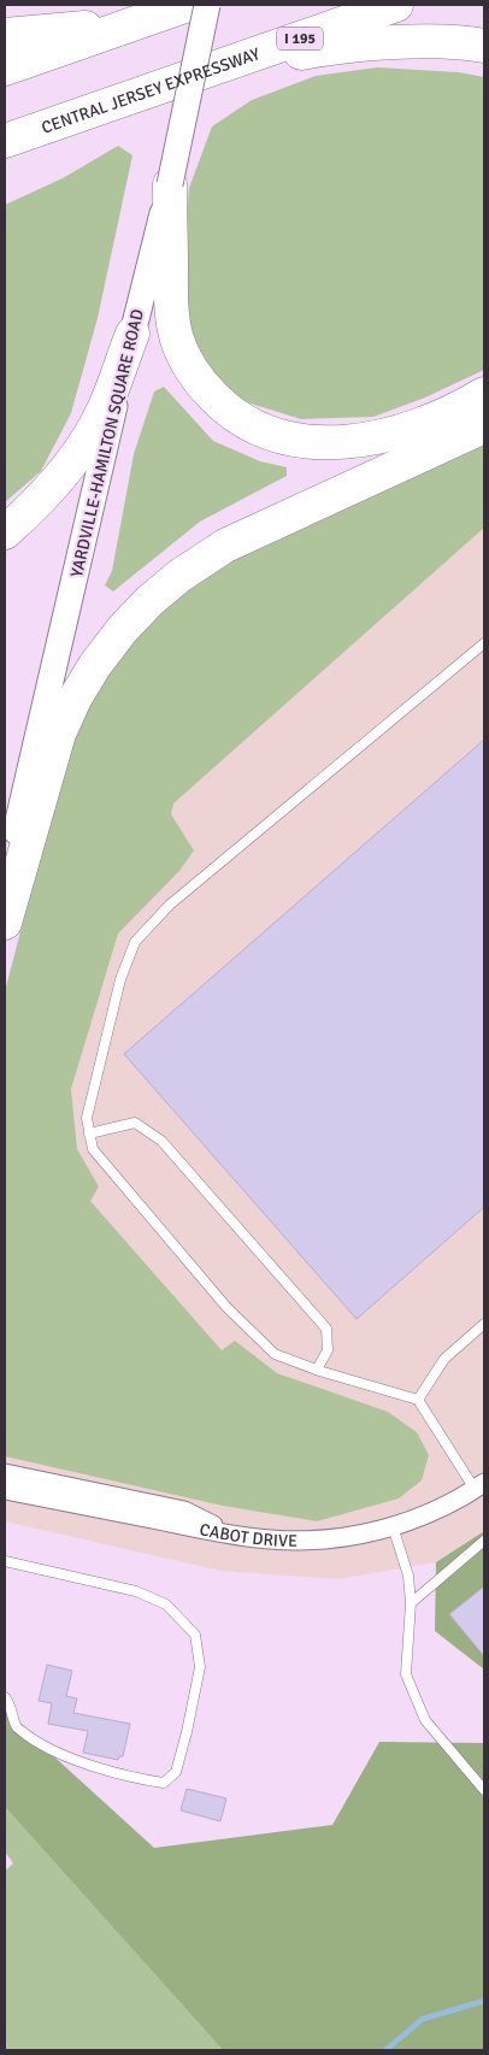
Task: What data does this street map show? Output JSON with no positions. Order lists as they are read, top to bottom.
{
  "streets": {
    "highway": ["I 195", "CENTRAL JERSEY EXPRESSWAY"],
    "street": ["YARDVILLE-HAMILTON SQUARE ROAD", "CABOT DRIVE"]
  }
}
